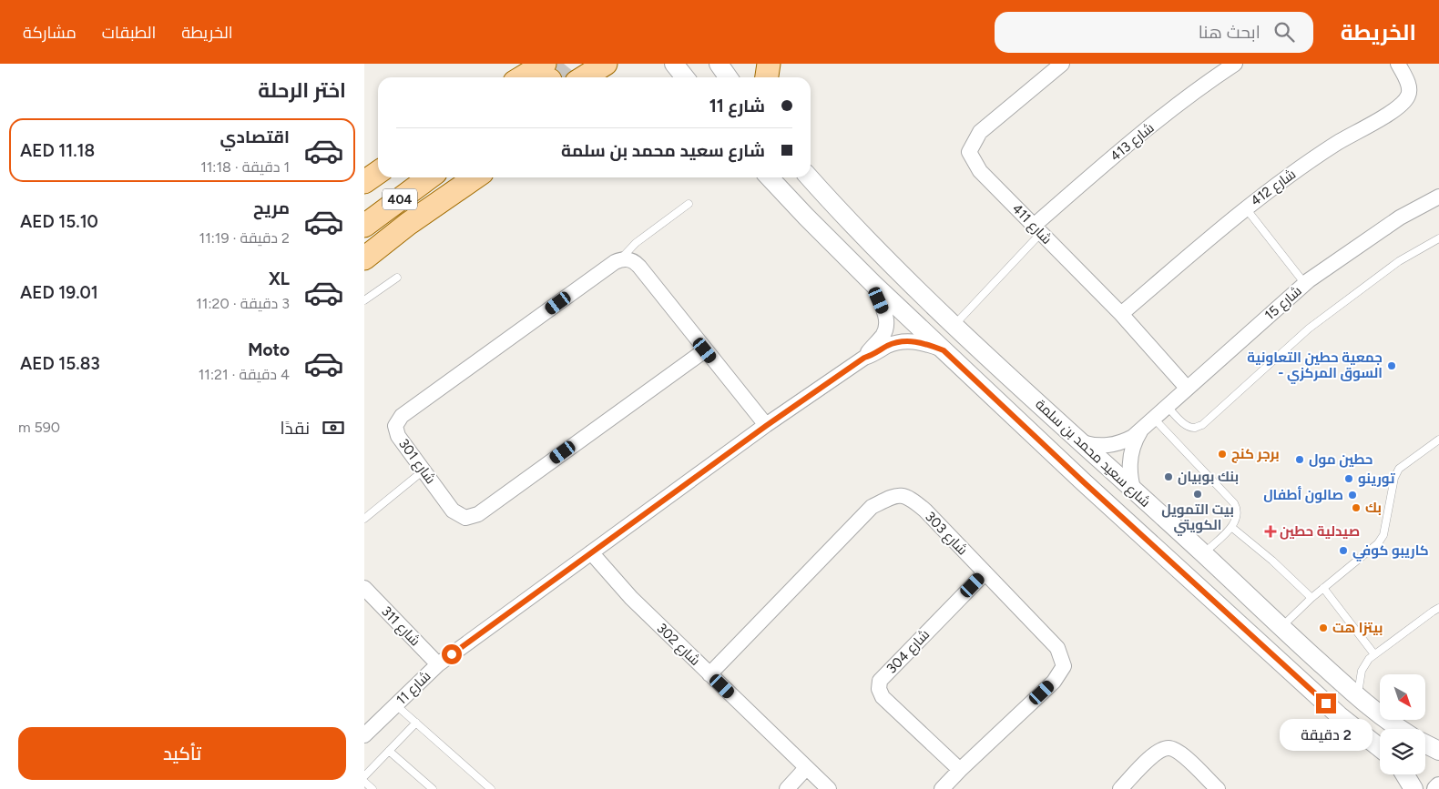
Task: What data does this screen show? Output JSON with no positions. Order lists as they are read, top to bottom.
{
  "streets": {
    "main road": ["404"],
    "street": [
      "شارع 413",
      "شارع 412",
      "شارع 411",
      "شارع 15",
      "شارع سعيد محمد بن سلمة",
      "شارع 301",
      "شارع 303",
      "شارع 311",
      "شارع 302",
      "شارع 304",
      "شارع 11"
    ]
  },
  "crossings": [
    ["شارع 413", "شارع 411"],
    ["شارع 412", "شارع 411"],
    ["شارع 411", "شارع 15"],
    ["شارع 15", "شارع سعيد محمد بن سلمة"],
    ["شارع سعيد محمد بن سلمة", "شارع 11"],
    ["شارع 303", "شارع 302"],
    ["شارع 303", "شارع 304"],
    ["شارع 311", "شارع 11"],
    ["شارع 302", "شارع 11"]
  ],
  "places": {
    "other": [
      "جمعية حطين التعاونية - السوق المركزي",
      "برجر كنج",
      "حطين مول",
      "بنك بوبيان",
      "تورينو",
      "بيت التمويل الكويتي",
      "صالون أطفال",
      "بك",
      "كاريبو كوفي",
      "بيتزا هت"
    ],
    "health": ["صيدلية حطين"]
  },
  "north": "bottom right",
  "page": {
    "header": "الخريطة",
    "search": "ابحث هنا",
    "nav": ["الخريطة", "الطبقات", "مشاركة"],
    "heading": "اختر الرحلة",
    "banner": ["شارع 11", "شارع سعيد محمد بن سلمة"],
    "list": [
      {
        "name": "اقتصادي",
        "note": "1 دقيقة · 11:18",
        "value": "AED 11.18"
      },
      {
        "name": "مريح",
        "note": "2 دقيقة · 11:19",
        "value": "AED 15.10"
      },
      {
        "name": "XL",
        "note": "3 دقيقة · 11:20",
        "value": "AED 19.01"
      },
      {
        "name": "Moto",
        "note": "4 دقيقة · 11:21",
        "value": "AED 15.83"
      }
    ],
    "pay": ["نقدًا", "590 m"],
    "buttons": "تأكيد",
    "bubble": "2 دقيقة"
  }
}
